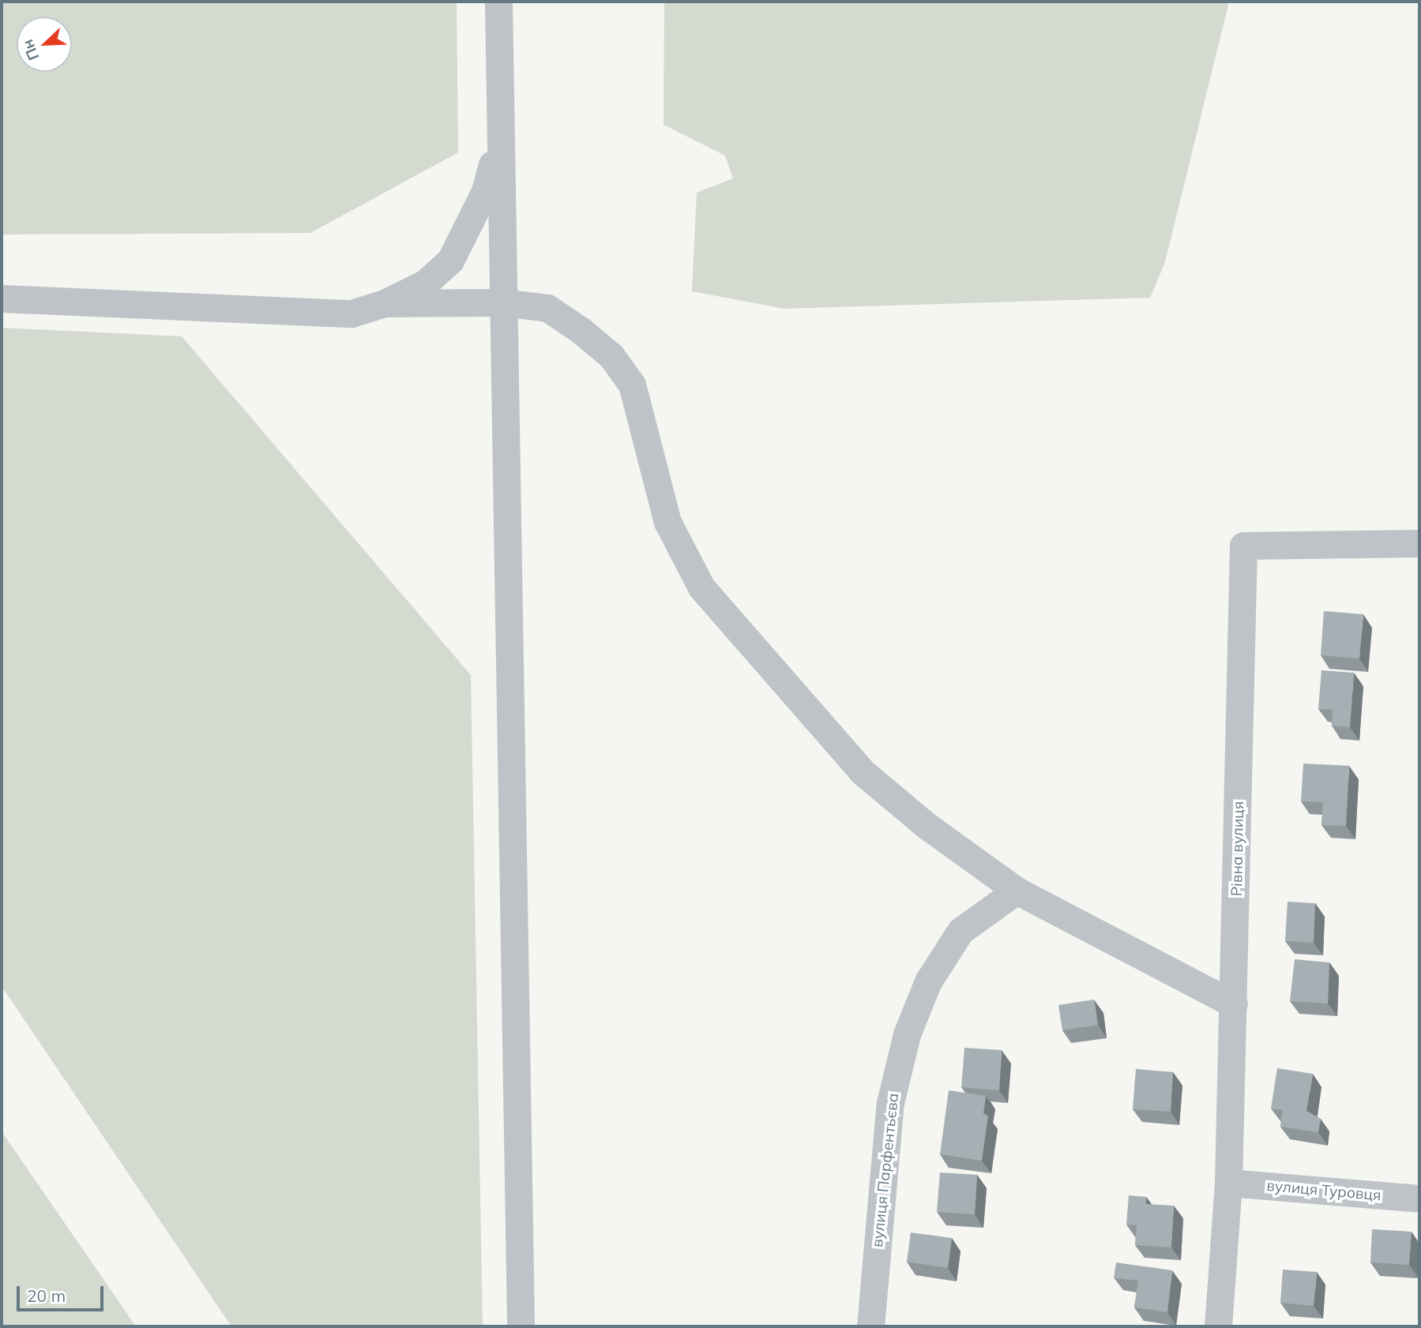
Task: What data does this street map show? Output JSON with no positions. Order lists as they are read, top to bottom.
{
  "streets": {
    "street": ["Рівна вулиця", "вулиця Парфентьєва", "вулиця Туровця"]
  },
  "crossings": [
    ["Рівна вулиця", "вулиця Туровця"]
  ],
  "scale_bar": "20 m",
  "north": "bottom left"
}
